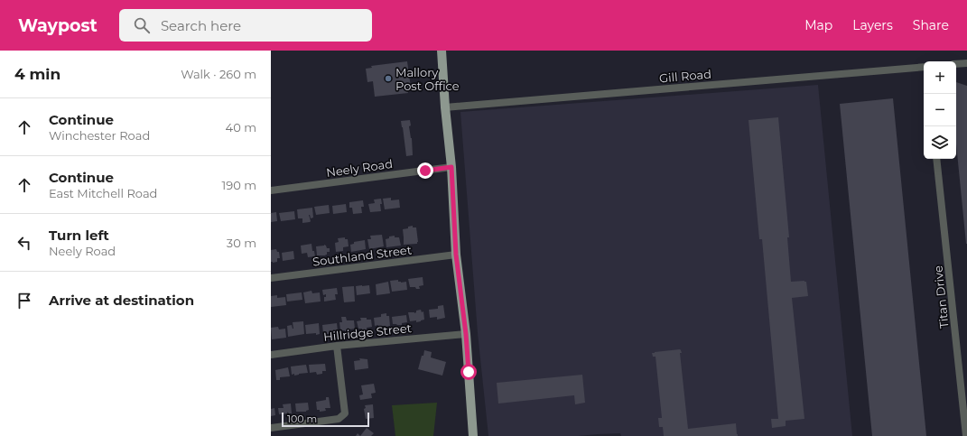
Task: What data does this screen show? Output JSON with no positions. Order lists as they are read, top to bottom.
{
  "streets": {
    "street": [
      "Gill Road",
      "Neely Road",
      "Southland Street",
      "Titan Drive",
      "Hillridge Street"
    ]
  },
  "places": ["Mallory Post Office"],
  "scale_bar": "100 m",
  "page": {
    "header": "Waypost",
    "search": "Search here",
    "nav": ["Map", "Layers", "Share"],
    "heading": ["4 min", "Walk · 260 m"],
    "map_buttons": ["+", "−"],
    "list": [
      ["Continue", "Winchester Road", "40 m"],
      ["Continue", "East Mitchell Road", "190 m"],
      ["Turn left", "Neely Road", "30 m"],
      "Arrive at destination"
    ],
    "scale": "100 m"
  }
}
